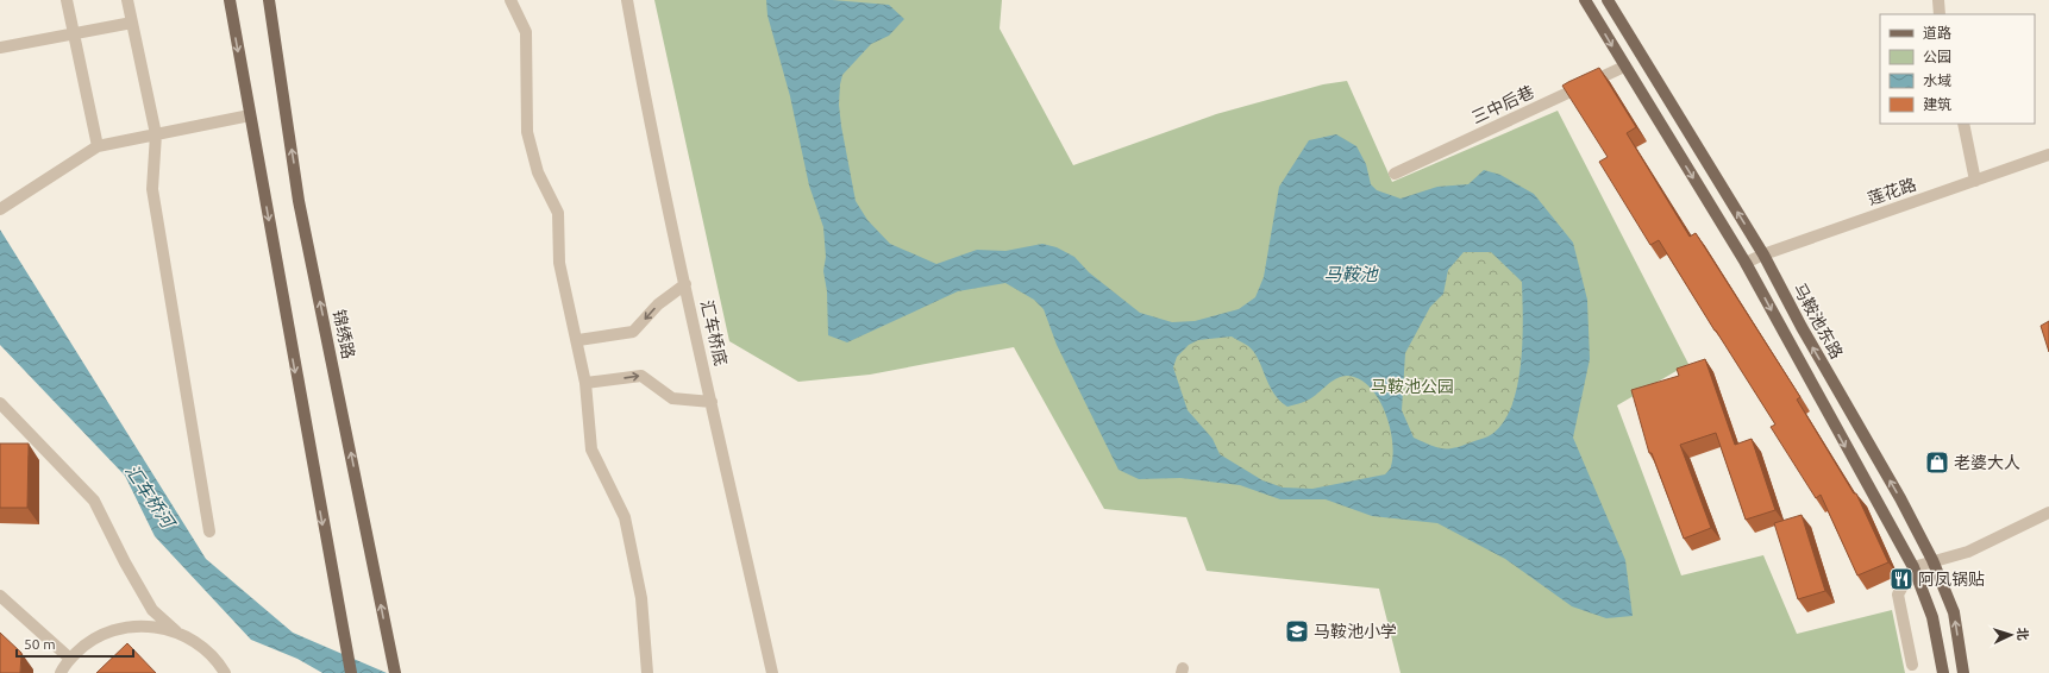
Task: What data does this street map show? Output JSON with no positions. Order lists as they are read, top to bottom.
{
  "streets": {
    "main road": ["马鞍池东路", "锦绣路"],
    "street": ["三中后巷", "莲花路", "汇车桥底"]
  },
  "crossings": [
    ["莲花路", "马鞍池东路"]
  ],
  "water": ["马鞍池", "汇车桥河"],
  "parks": ["马鞍池公园"],
  "places": {
    "shop": ["老婆大人"],
    "restaurant": ["阿凤锅贴"],
    "school or university": ["马鞍池小学"]
  },
  "legend": [
    "道路",
    "公园",
    "水域",
    "建筑"
  ],
  "scale_bar": "50 m",
  "north": "right"
}
